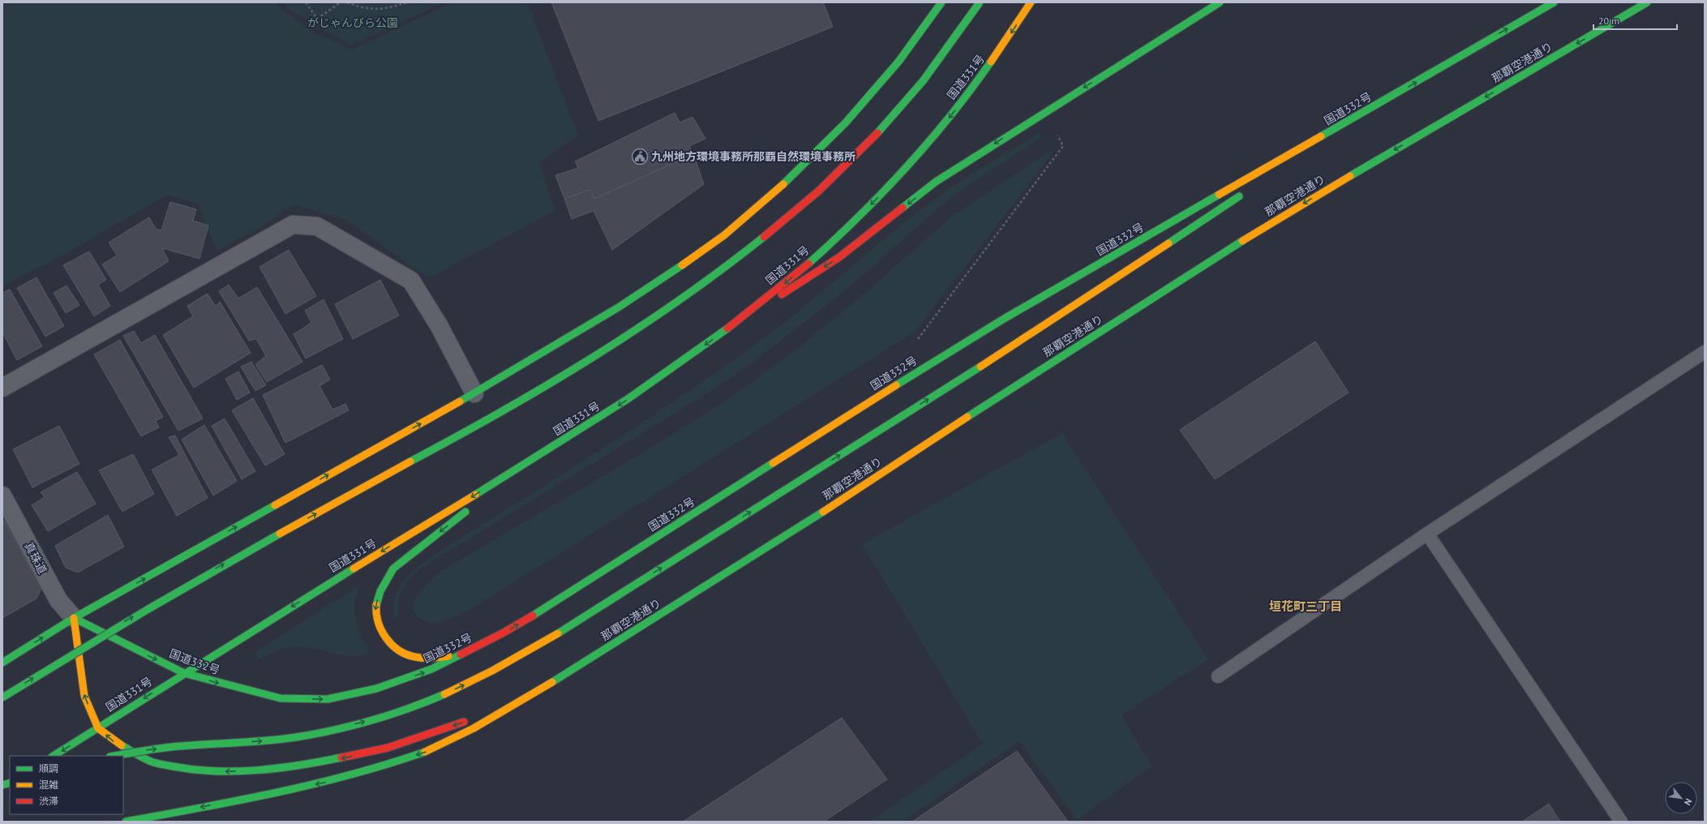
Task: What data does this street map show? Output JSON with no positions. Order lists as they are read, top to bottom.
{
  "streets": {
    "main road": ["那覇空港通り", "国道331号", "国道332号"],
    "street": ["真珠道"]
  },
  "crossings": [
    ["国道331号", "国道332号"],
    ["国道332号", "真珠道"]
  ],
  "districts": ["垣花町三丁目"],
  "parks": ["がじゃんびら公園"],
  "places": {
    "public building": ["九州地方環境事務所那覇自然環境事務所"]
  },
  "legend": ["順調", "混雑", "渋滞"],
  "scale_bar": "20 m",
  "north": "bottom right"
}
